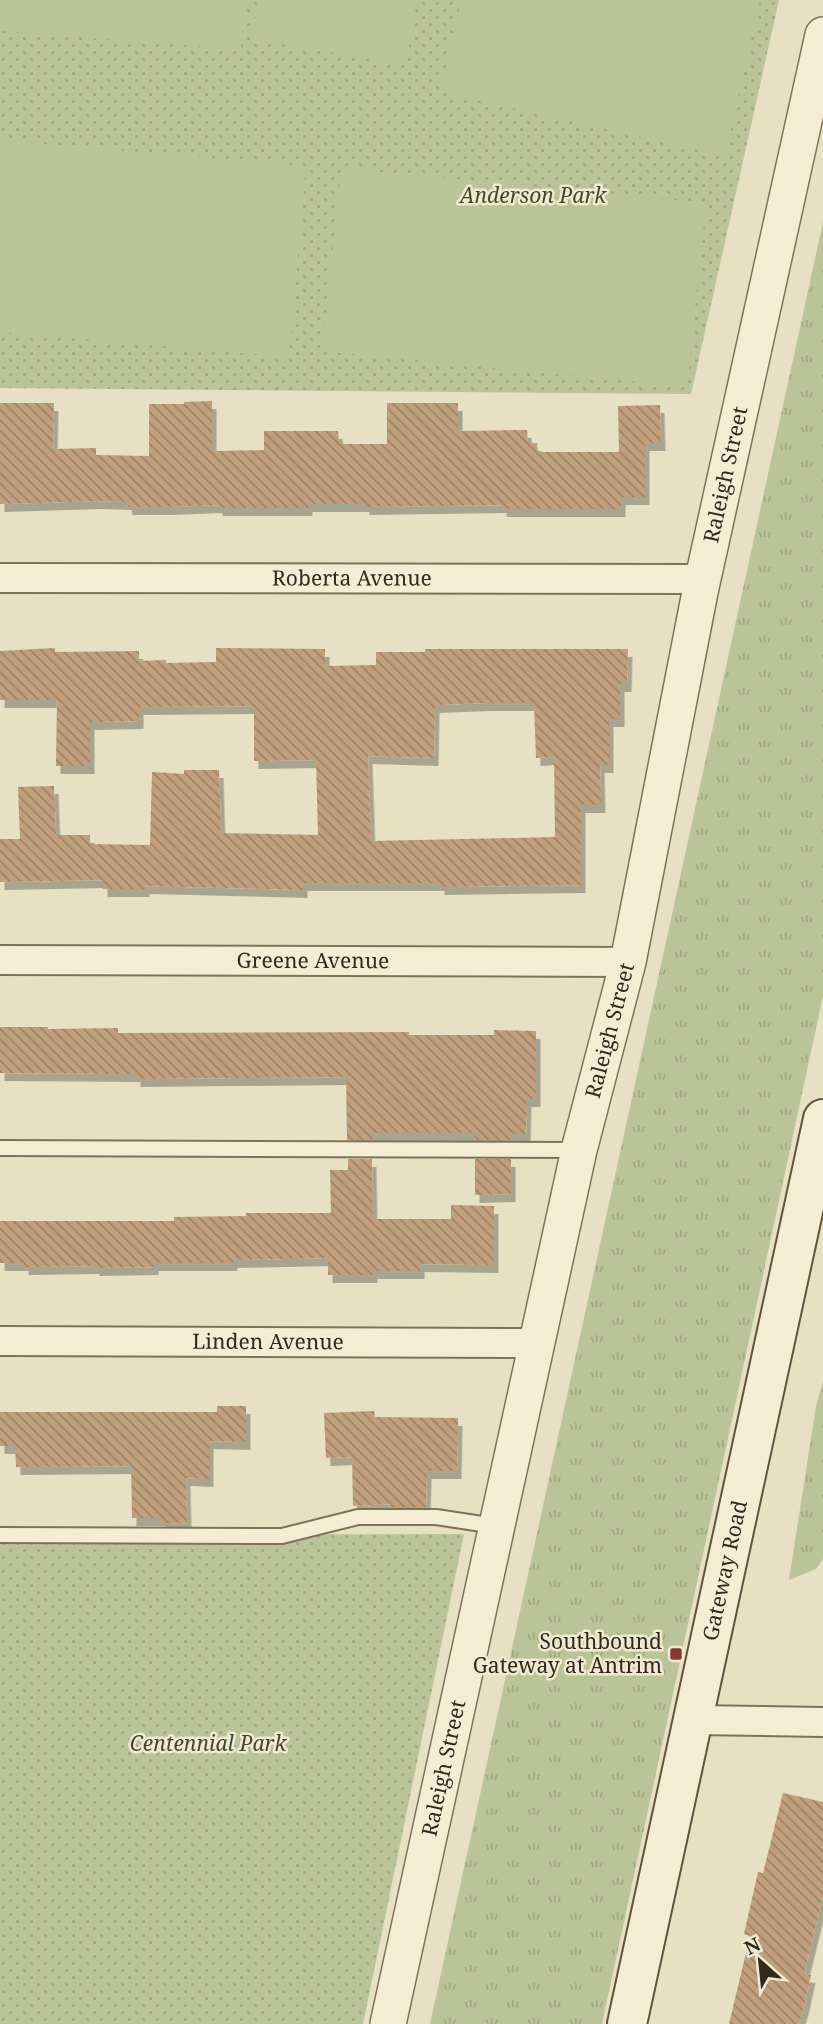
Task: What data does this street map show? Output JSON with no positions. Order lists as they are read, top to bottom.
{
  "streets": {
    "main road": ["Gateway Road"],
    "street": [
      "Raleigh Street",
      "Roberta Avenue",
      "Greene Avenue",
      "Linden Avenue"
    ]
  },
  "crossings": [
    ["Raleigh Street", "Roberta Avenue"],
    ["Raleigh Street", "Greene Avenue"],
    ["Raleigh Street", "Linden Avenue"]
  ],
  "parks": ["Anderson Park", "Centennial Park"],
  "places": {
    "transit": ["Southbound Gateway at Antrim"]
  },
  "north": "top left"
}
